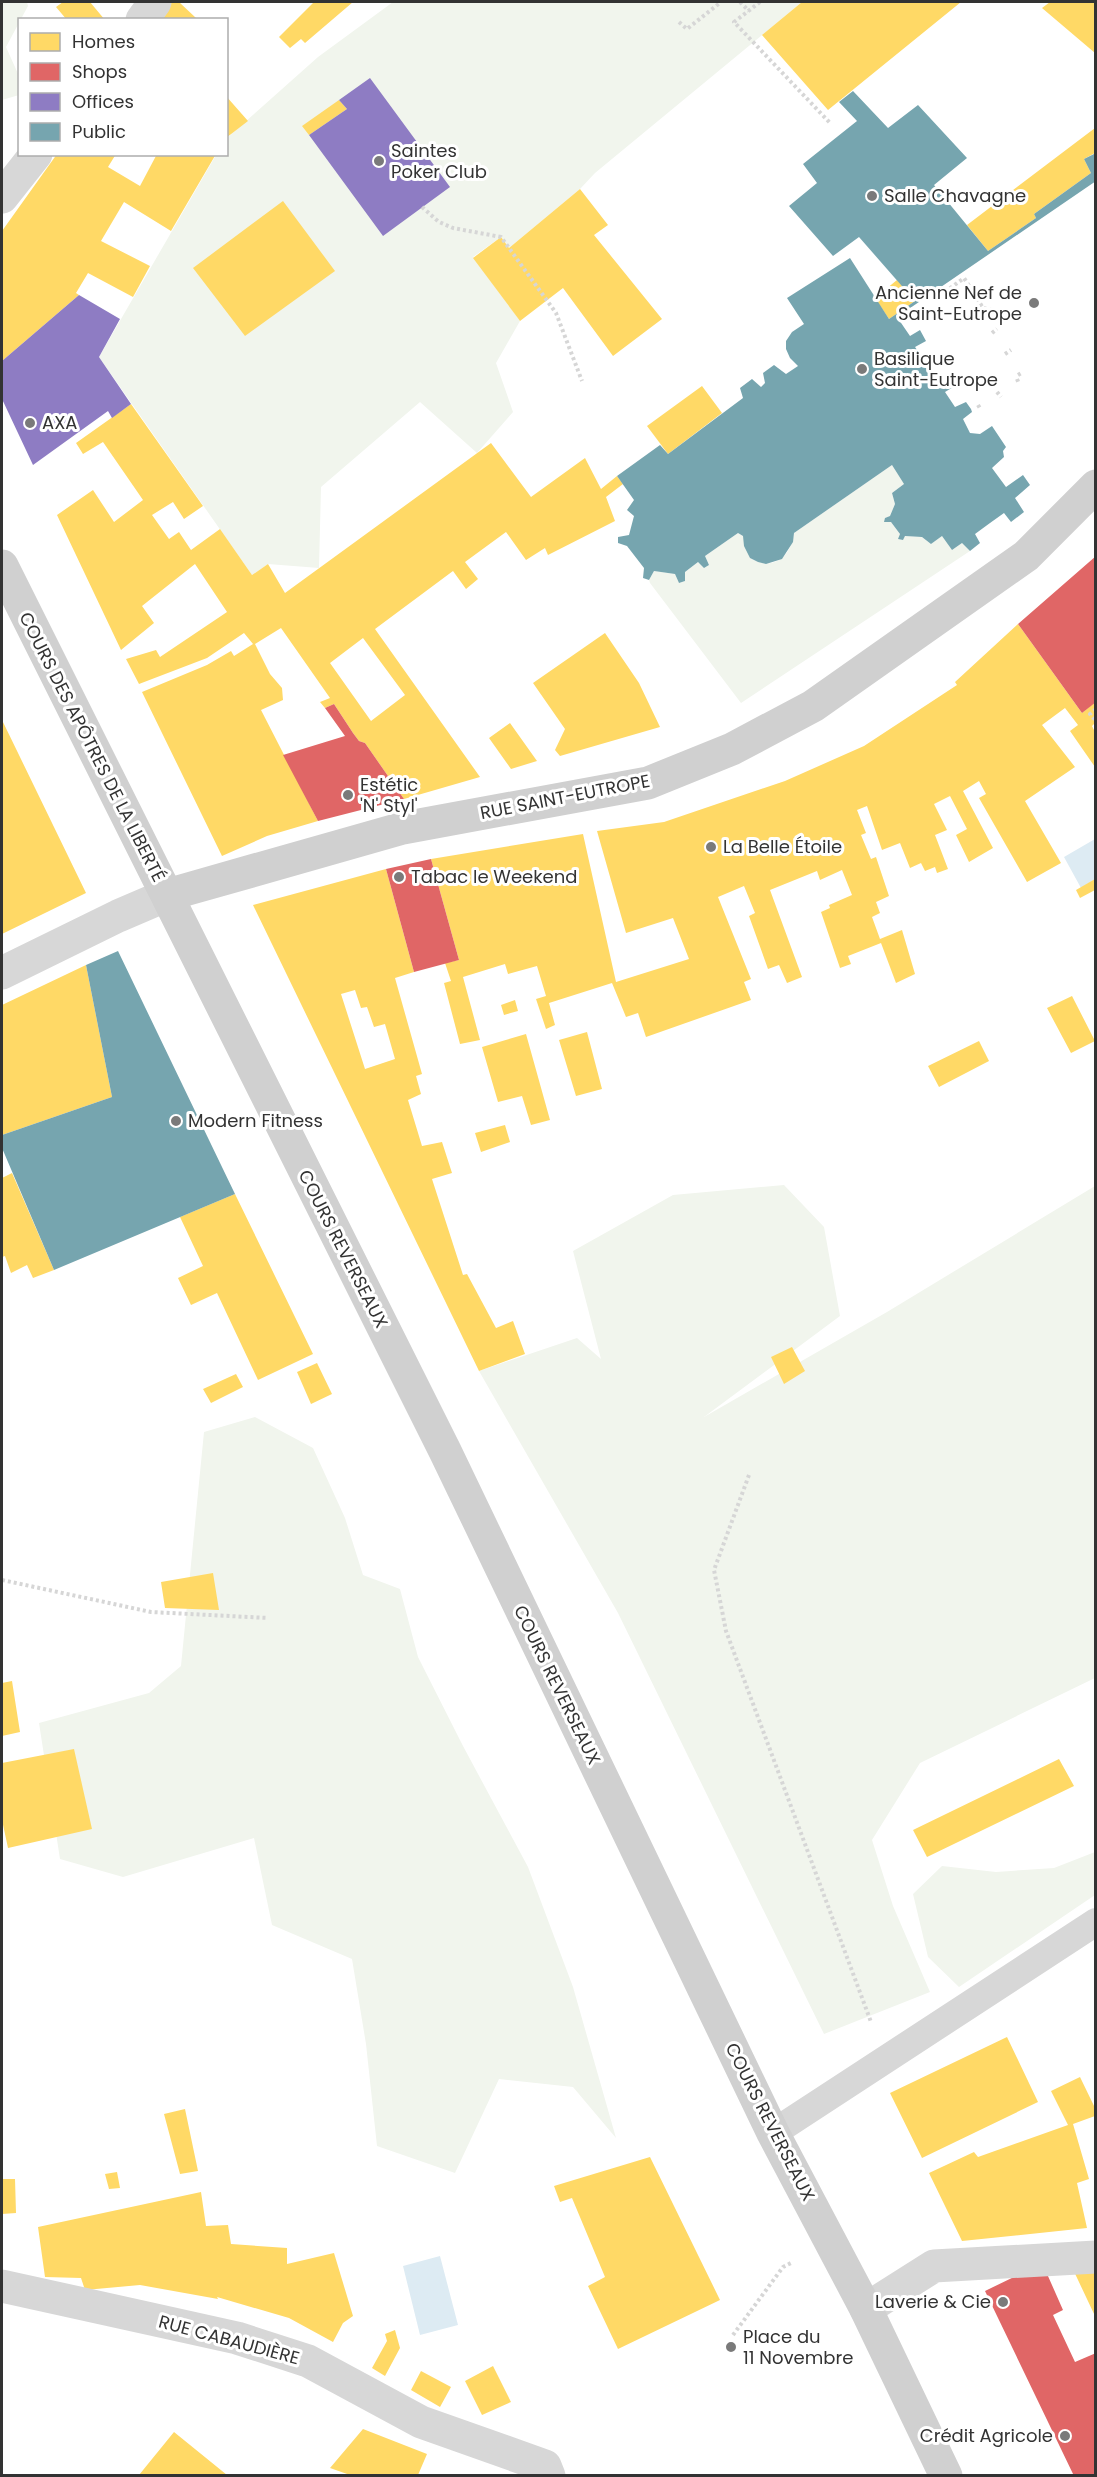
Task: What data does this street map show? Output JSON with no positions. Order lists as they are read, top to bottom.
{
  "streets": {
    "main road": ["COURS DES APÔTRES DE LA LIBERTÉ", "RUE SAINT-EUTROPE", "COURS REVERSEAUX"],
    "street": ["RUE CABAUDIÈRE"]
  },
  "crossings": [
    ["COURS DES APÔTRES DE LA LIBERTÉ", "RUE SAINT-EUTROPE"],
    ["COURS DES APÔTRES DE LA LIBERTÉ", "COURS REVERSEAUX"],
    ["RUE SAINT-EUTROPE", "COURS REVERSEAUX"]
  ],
  "places": [
    "Saintes Poker Club",
    "Salle Chavagne",
    "Ancienne Nef de Saint-Eutrope",
    "Basilique Saint-Eutrope",
    "AXA",
    "Estétic 'N' Styl'",
    "La Belle Étoile",
    "Tabac le Weekend",
    "Modern Fitness",
    "Laverie & Cie",
    "Place du 11 Novembre",
    "Crédit Agricole"
  ],
  "legend": [
    "Homes",
    "Shops",
    "Offices",
    "Public"
  ]
}
